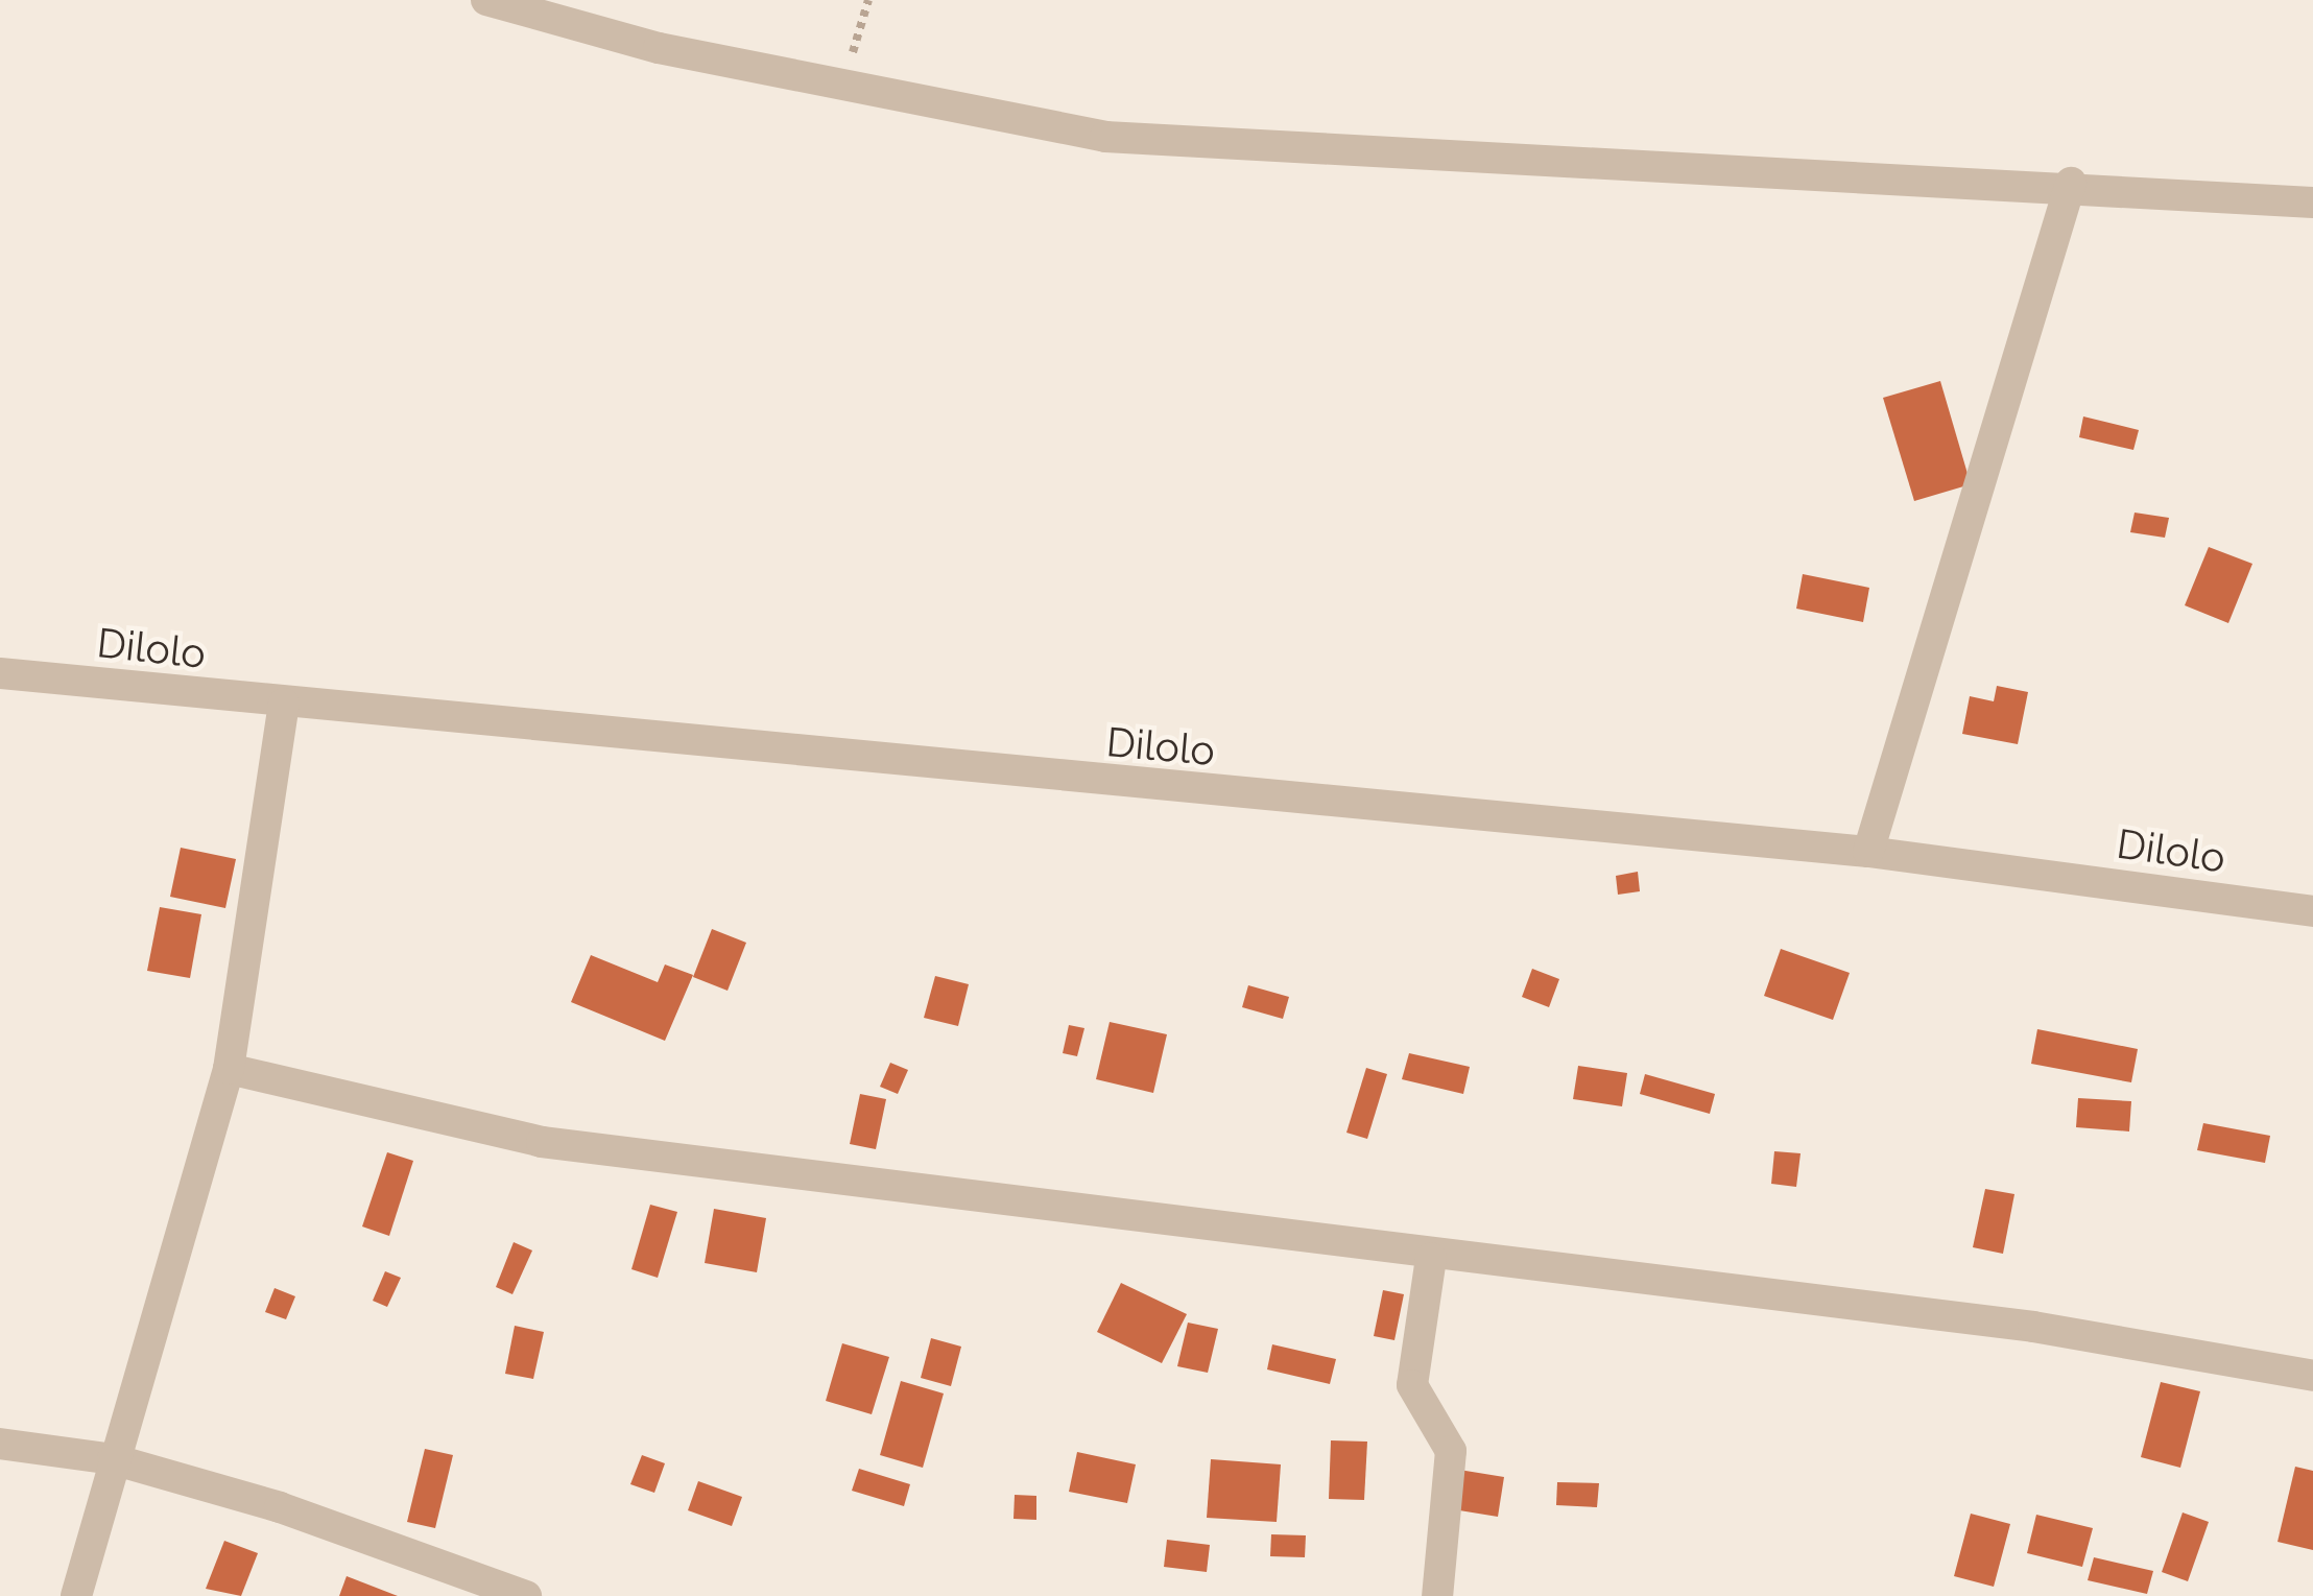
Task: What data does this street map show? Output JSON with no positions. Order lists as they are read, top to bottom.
{
  "streets": {
    "street": ["Dilolo"]
  }
}
